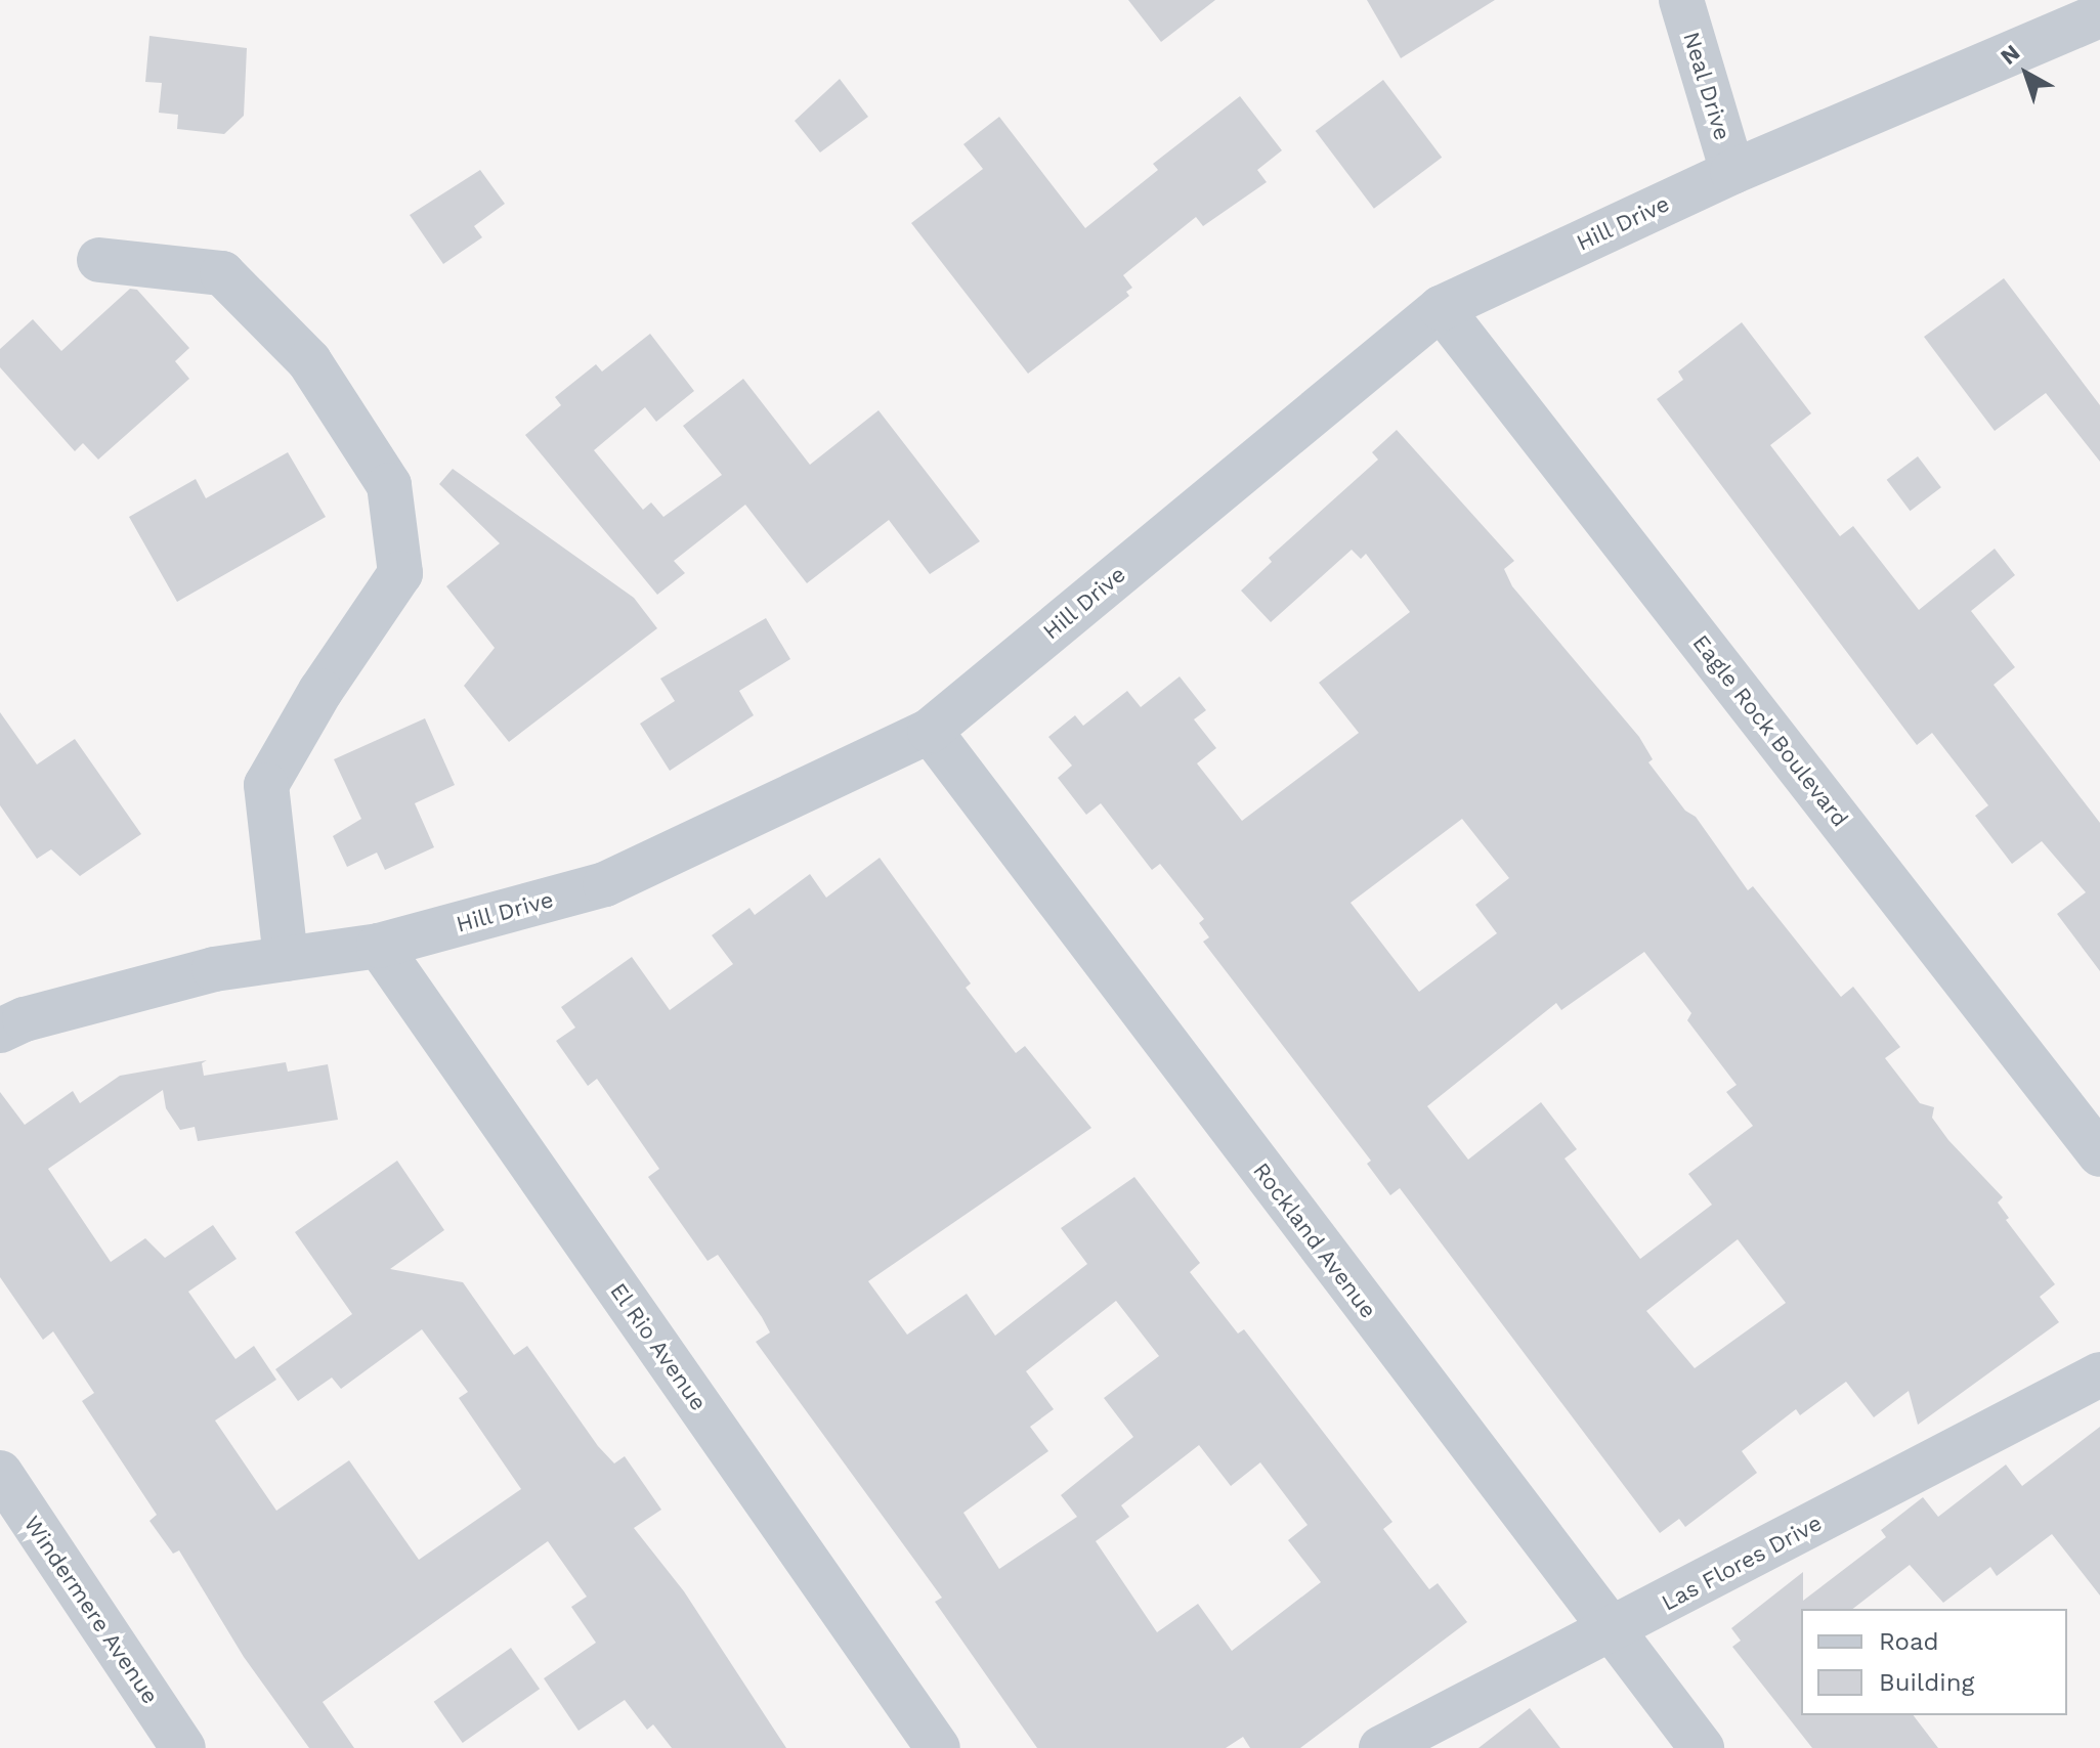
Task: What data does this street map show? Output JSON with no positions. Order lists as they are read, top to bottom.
{
  "streets": {
    "street": [
      "Neal Drive",
      "Hill Drive",
      "Eagle Rock Boulevard",
      "Rockland Avenue",
      "El Rio Avenue",
      "Las Flores Drive",
      "Windermere Avenue"
    ]
  },
  "crossings": [
    ["Neal Drive", "Hill Drive"],
    ["Hill Drive", "Eagle Rock Boulevard"],
    ["Hill Drive", "Rockland Avenue"],
    ["Hill Drive", "El Rio Avenue"],
    ["Rockland Avenue", "Las Flores Drive"]
  ],
  "legend": ["Road", "Building"],
  "north": "top left"
}
